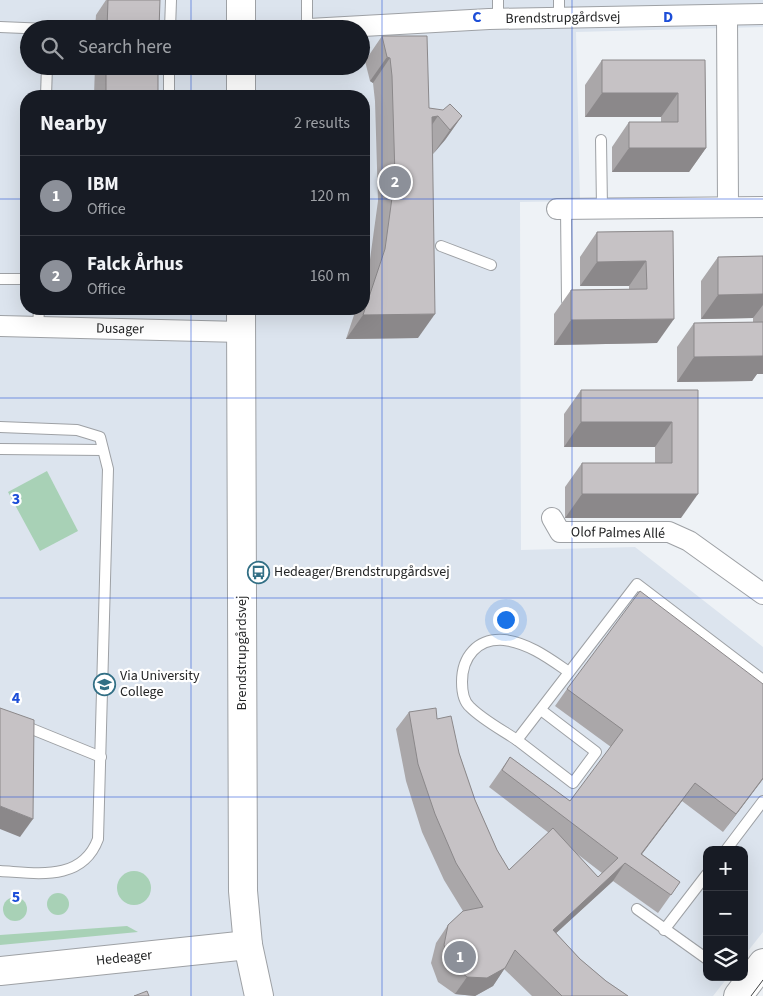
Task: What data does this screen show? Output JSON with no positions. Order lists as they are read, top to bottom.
{
  "streets": {
    "street": [
      "Brendstrupgårdsvej",
      "Dusager",
      "Olof Palmes Allé",
      "Hedeager"
    ]
  },
  "crossings": [
    ["Brendstrupgårdsvej", "Dusager"],
    ["Brendstrupgårdsvej", "Hedeager"]
  ],
  "places": {
    "bus stop": ["Hedeager/Brendstrupgårdsvej"],
    "school or university": ["Via University College"]
  },
  "page": {
    "search": "Search here",
    "heading": ["Nearby", "2 results"],
    "list": [
      {
        "mark": "1",
        "name": "IBM",
        "note": "Office",
        "value": "120 m"
      },
      {
        "mark": "2",
        "name": "Falck Århus",
        "note": "Office",
        "value": "160 m"
      }
    ],
    "pins": ["2", "1"],
    "map_buttons": ["+", "−"]
  },
  "grid": {
    "columns": ["C", "D"],
    "rows": ["3", "4", "5"]
  }
}
